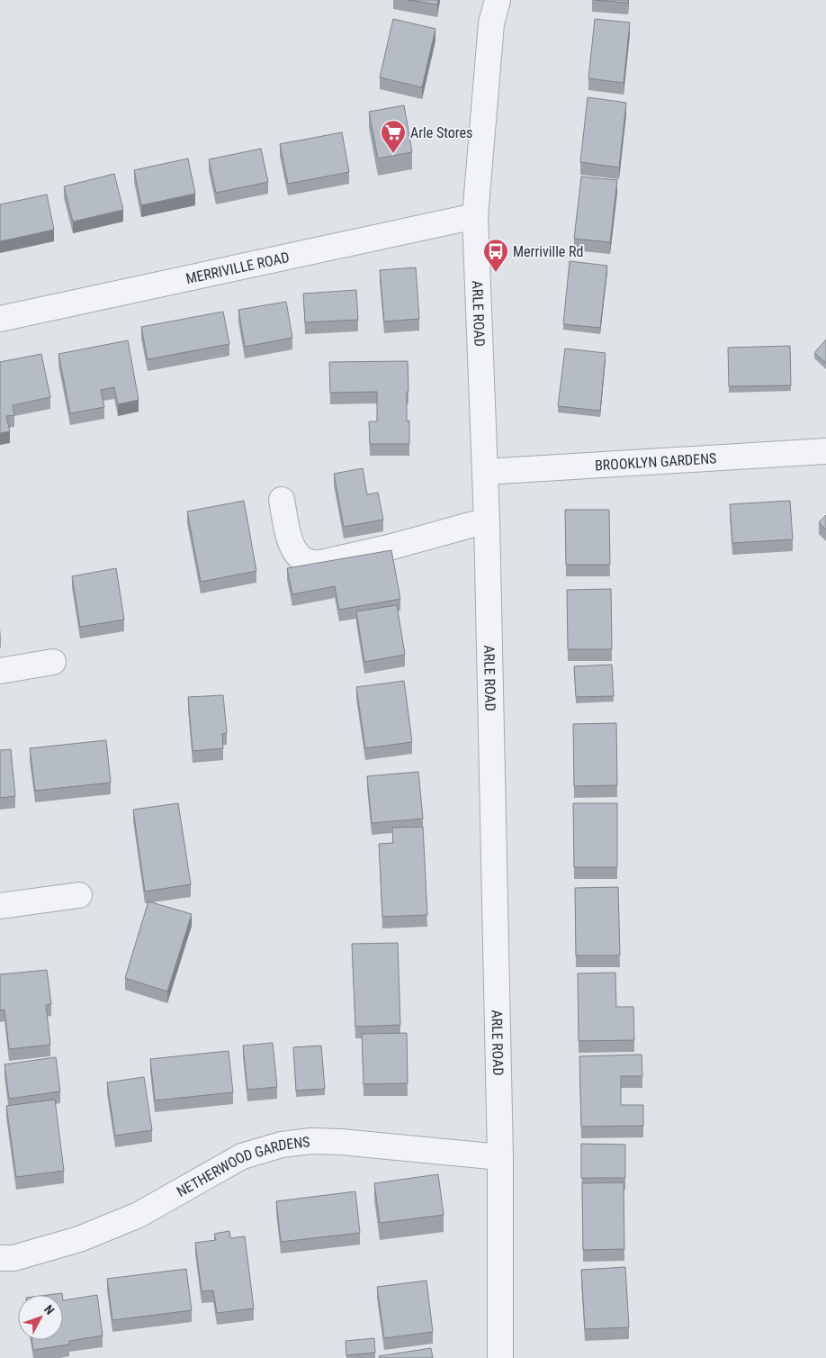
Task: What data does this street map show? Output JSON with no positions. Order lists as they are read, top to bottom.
{
  "streets": {
    "street": [
      "MERRIVILLE ROAD",
      "ARLE ROAD",
      "BROOKLYN GARDENS",
      "NETHERWOOD GARDENS"
    ]
  },
  "crossings": [
    ["MERRIVILLE ROAD", "ARLE ROAD"],
    ["ARLE ROAD", "BROOKLYN GARDENS"],
    ["ARLE ROAD", "NETHERWOOD GARDENS"]
  ],
  "places": {
    "supermarket": ["Arle Stores"],
    "bus stop": ["Merriville Rd"]
  },
  "north": "top right"
}
